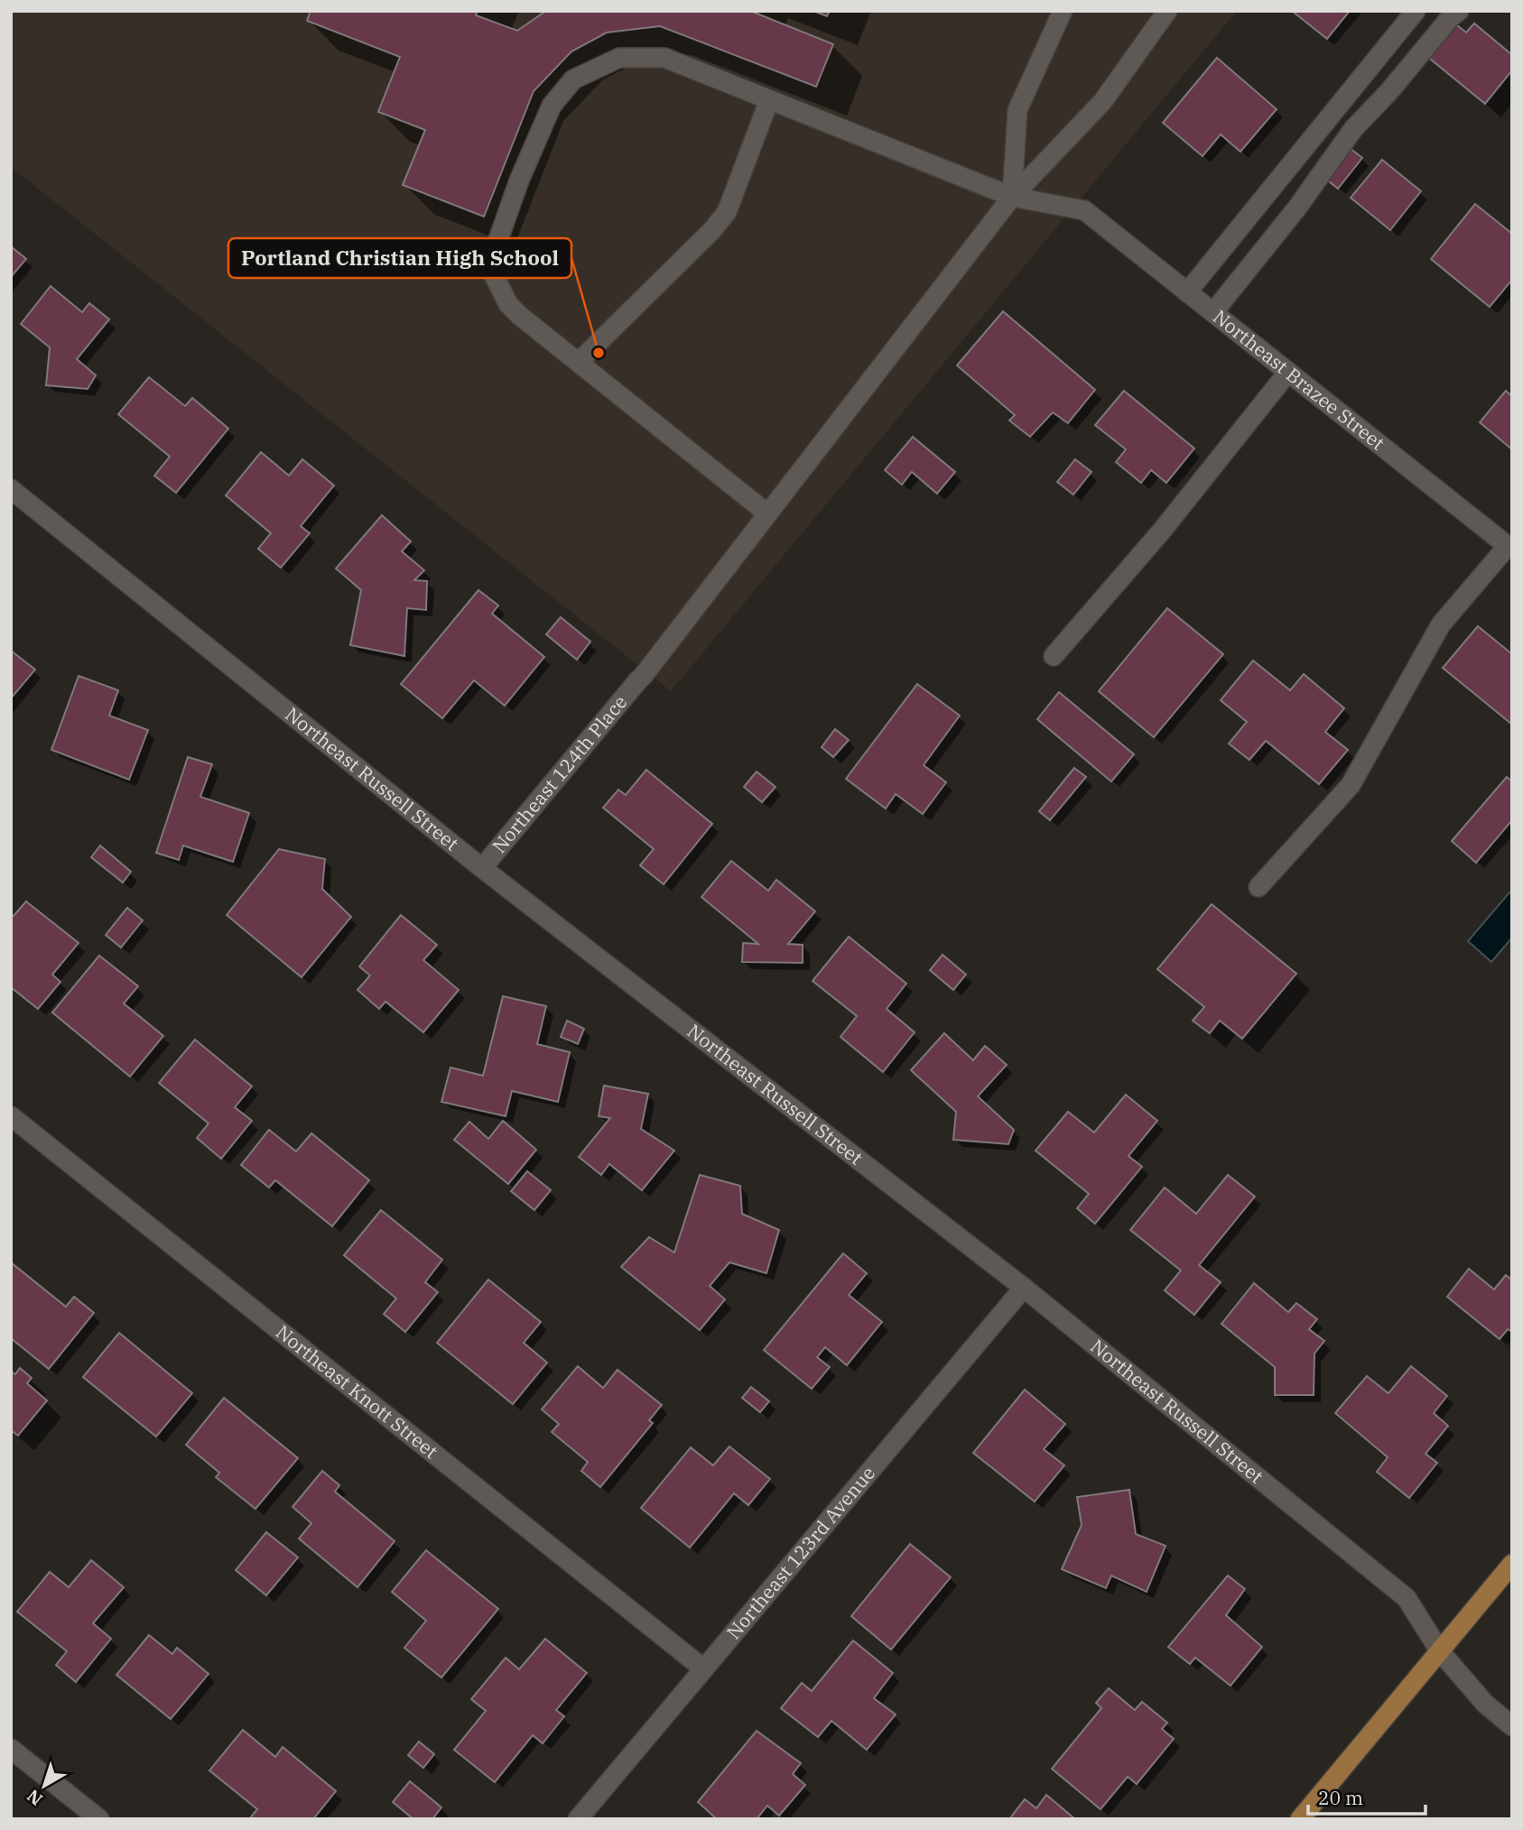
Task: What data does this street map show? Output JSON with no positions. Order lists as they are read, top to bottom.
{
  "streets": {
    "street": [
      "Northeast Brazee Street",
      "Northeast 124th Place",
      "Northeast Russell Street",
      "Northeast Knott Street",
      "Northeast 123rd Avenue"
    ]
  },
  "crossings": [
    ["Northeast Brazee Street", "Northeast 124th Place"],
    ["Northeast 124th Place", "Northeast Russell Street"],
    ["Northeast Russell Street", "Northeast 123rd Avenue"],
    ["Northeast Knott Street", "Northeast 123rd Avenue"]
  ],
  "places": ["Portland Christian High School"],
  "scale_bar": "20 m",
  "north": "bottom left"
}
